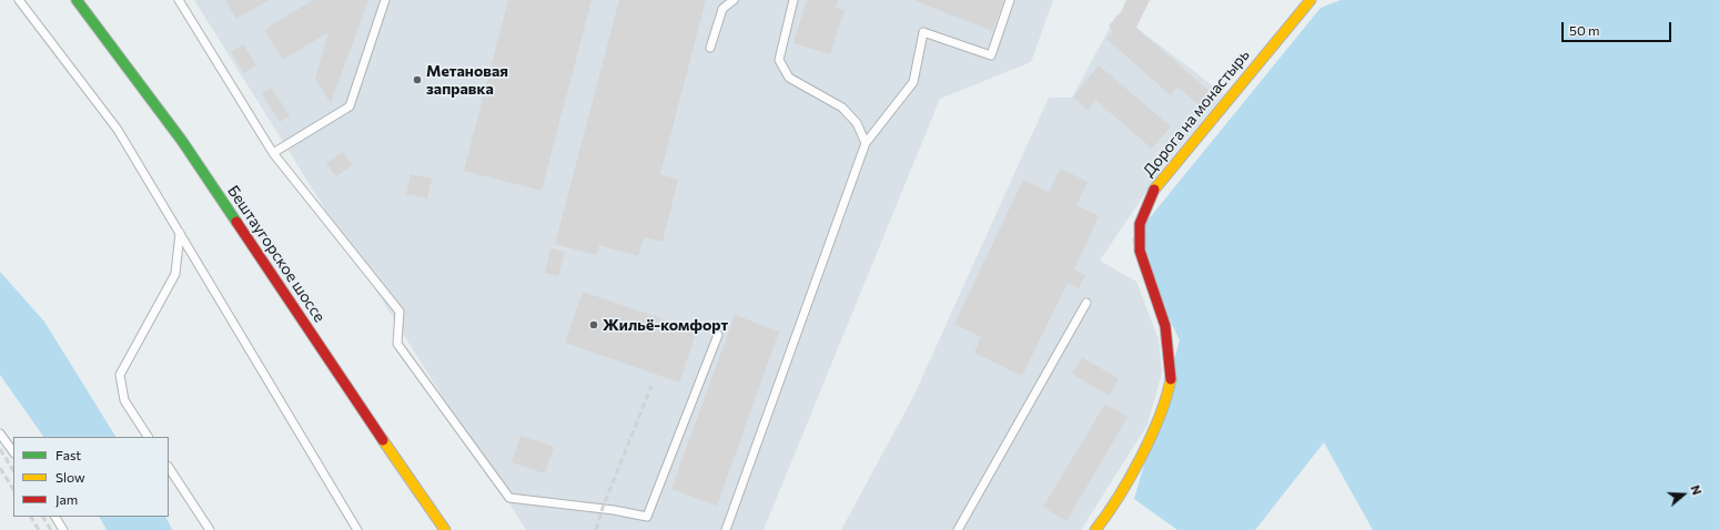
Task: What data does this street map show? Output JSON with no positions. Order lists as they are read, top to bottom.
{
  "streets": {
    "main road": ["Дорога на монастырь", "Бештаугорское шоссе"]
  },
  "places": ["Метановая заправка", "Жильё-комфорт"],
  "legend": ["Fast", "Slow", "Jam"],
  "scale_bar": "50 m",
  "north": "right"
}
